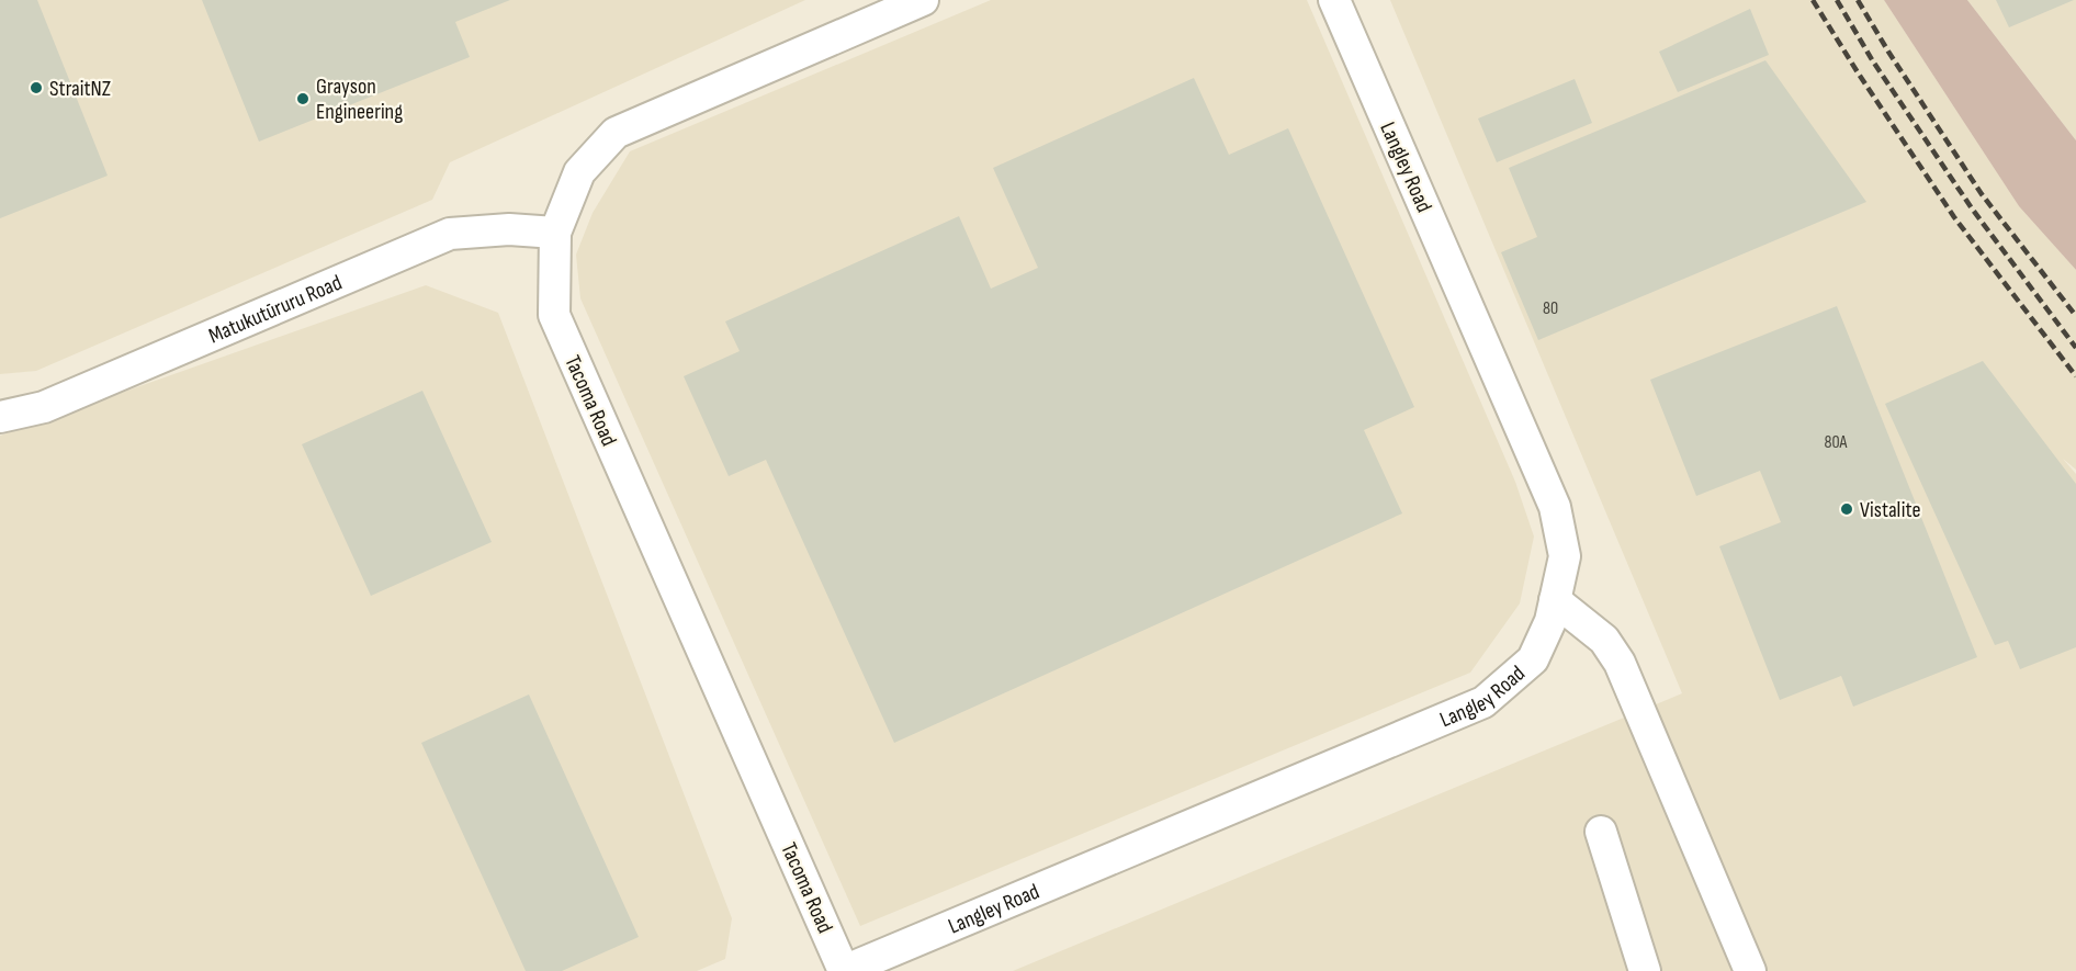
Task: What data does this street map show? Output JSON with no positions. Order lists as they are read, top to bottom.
{
  "streets": {
    "street": ["Langley Road", "Matukutūruru Road", "Tacoma Road"]
  },
  "crossings": [
    ["Langley Road", "Tacoma Road"],
    ["Matukutūruru Road", "Tacoma Road"]
  ],
  "places": ["StraitNZ", "Grayson Engineering", "Vistalite"],
  "house_numbers": ["80", "80A"]
}
